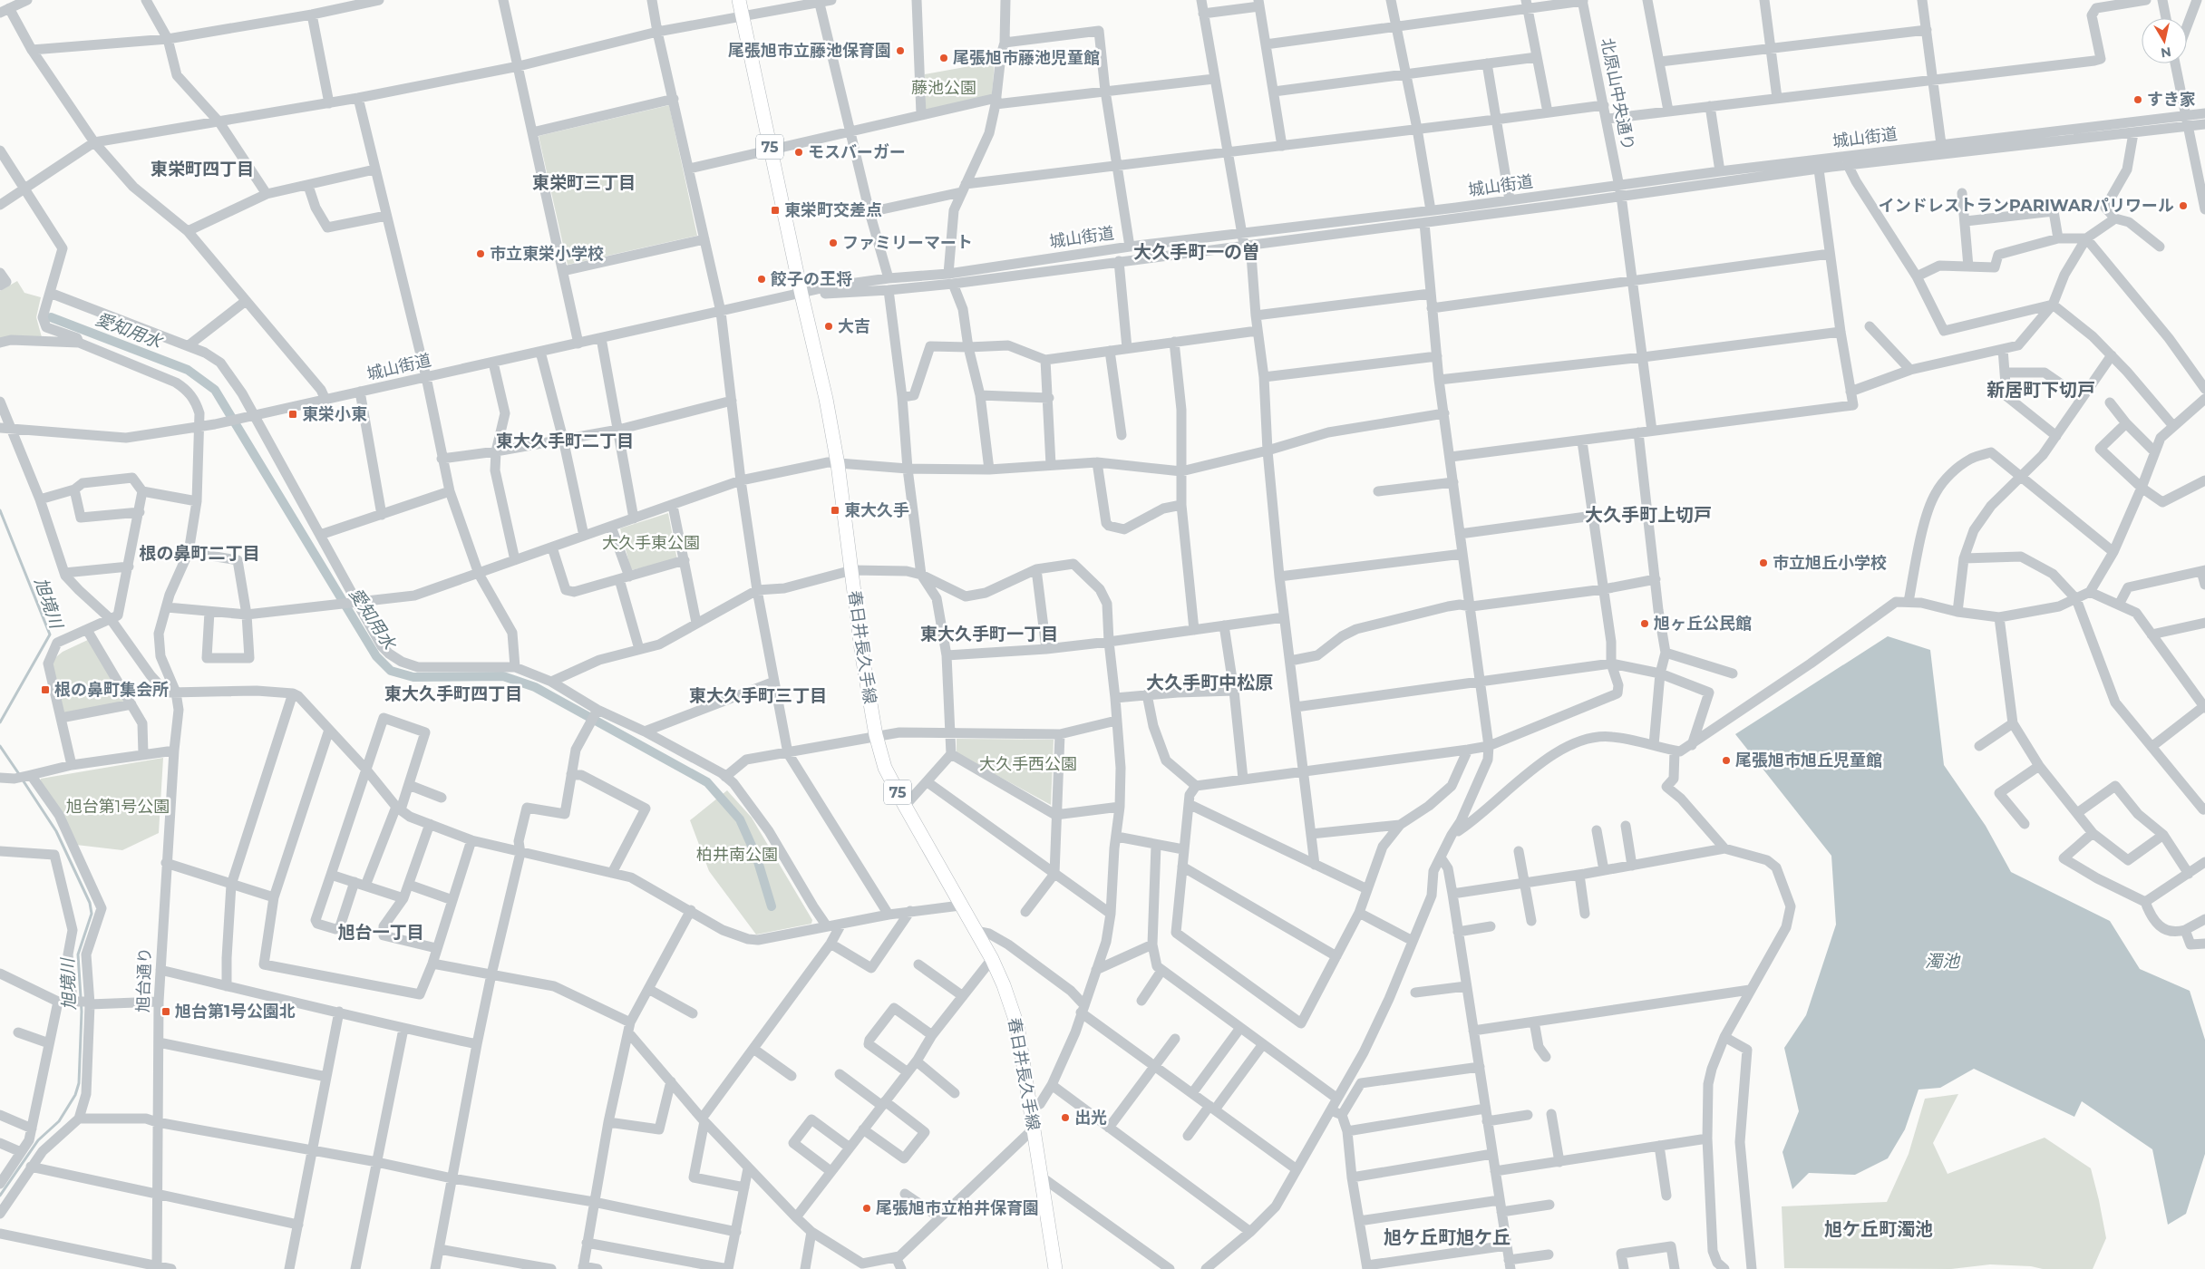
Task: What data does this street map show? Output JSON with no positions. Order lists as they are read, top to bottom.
{
  "streets": {
    "main road": ["75", "春日井長久手線"],
    "street": ["北原山中央通り", "城山街道", "旭台通り"]
  },
  "crossings": [
    ["北原山中央通り", "城山街道"],
    ["城山街道", "春日井長久手線"],
    ["城山街道", "旭台通り"]
  ],
  "districts": [
    "東栄町四丁目",
    "東栄町三丁目",
    "大久手町一の曽",
    "新居町下切戸",
    "東大久手町二丁目",
    "大久手町上切戸",
    "根の鼻町二丁目",
    "東大久手町一丁目",
    "大久手町中松原",
    "東大久手町四丁目",
    "東大久手町三丁目",
    "旭台一丁目",
    "旭ケ丘町濁池",
    "旭ケ丘町旭ケ丘"
  ],
  "water": ["愛知用水", "旭境川", "濁池"],
  "parks": [
    "藤池公園",
    "大久手東公園",
    "大久手西公園",
    "旭台第1号公園",
    "柏井南公園"
  ],
  "places": {
    "other": [
      "尾張旭市立藤池保育園",
      "尾張旭市藤池児童館",
      "すき家",
      "モスバーガー",
      "インドレストランPARIWARパリワール",
      "ファミリーマート",
      "市立東栄小学校",
      "餃子の王将",
      "大吉",
      "市立旭丘小学校",
      "旭ヶ丘公民館",
      "尾張旭市旭丘児童館",
      "出光",
      "尾張旭市立柏井保育園"
    ],
    "transit": [
      "東栄町交差点",
      "東栄小東",
      "東大久手",
      "根の鼻町集会所",
      "旭台第1号公園北"
    ]
  },
  "north": "bottom"
}
